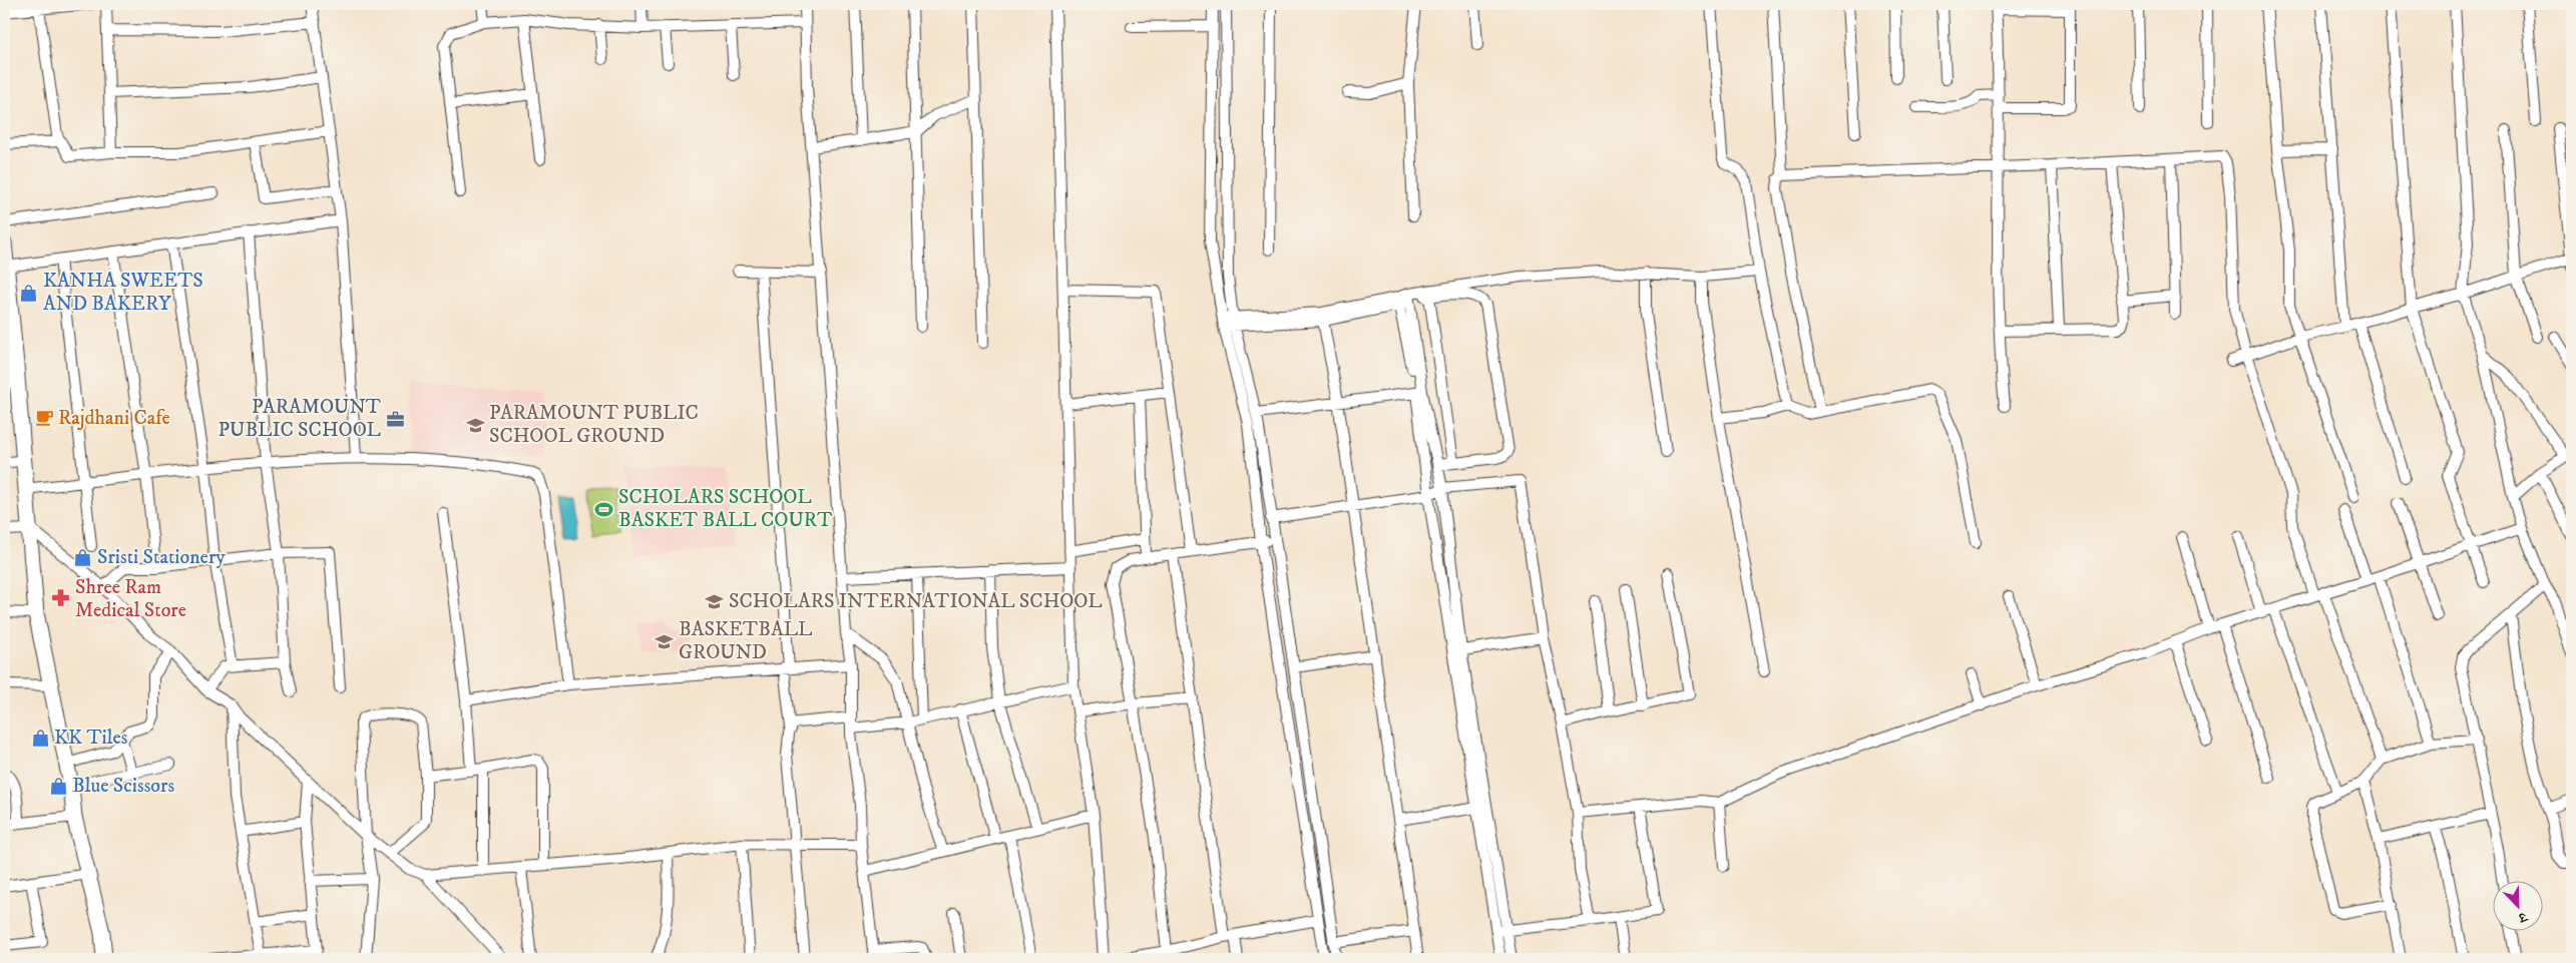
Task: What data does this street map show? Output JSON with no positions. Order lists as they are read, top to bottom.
{
  "places": {
    "shop": [
      "KANHA SWEETS AND BAKERY",
      "Sristi Stationery",
      "KK Tiles",
      "Blue Scissors"
    ],
    "cafe": ["Rajdhani Cafe"],
    "office": ["PARAMOUNT PUBLIC SCHOOL"],
    "school or university": ["PARAMOUNT PUBLIC SCHOOL GROUND", "SCHOLARS INTERNATIONAL SCHOOL", "BASKETBALL GROUND"],
    "sports": ["SCHOLARS SCHOOL BASKET BALL COURT"],
    "pharmacy": ["Shree Ram Medical Store"]
  },
  "north": "bottom right"
}
